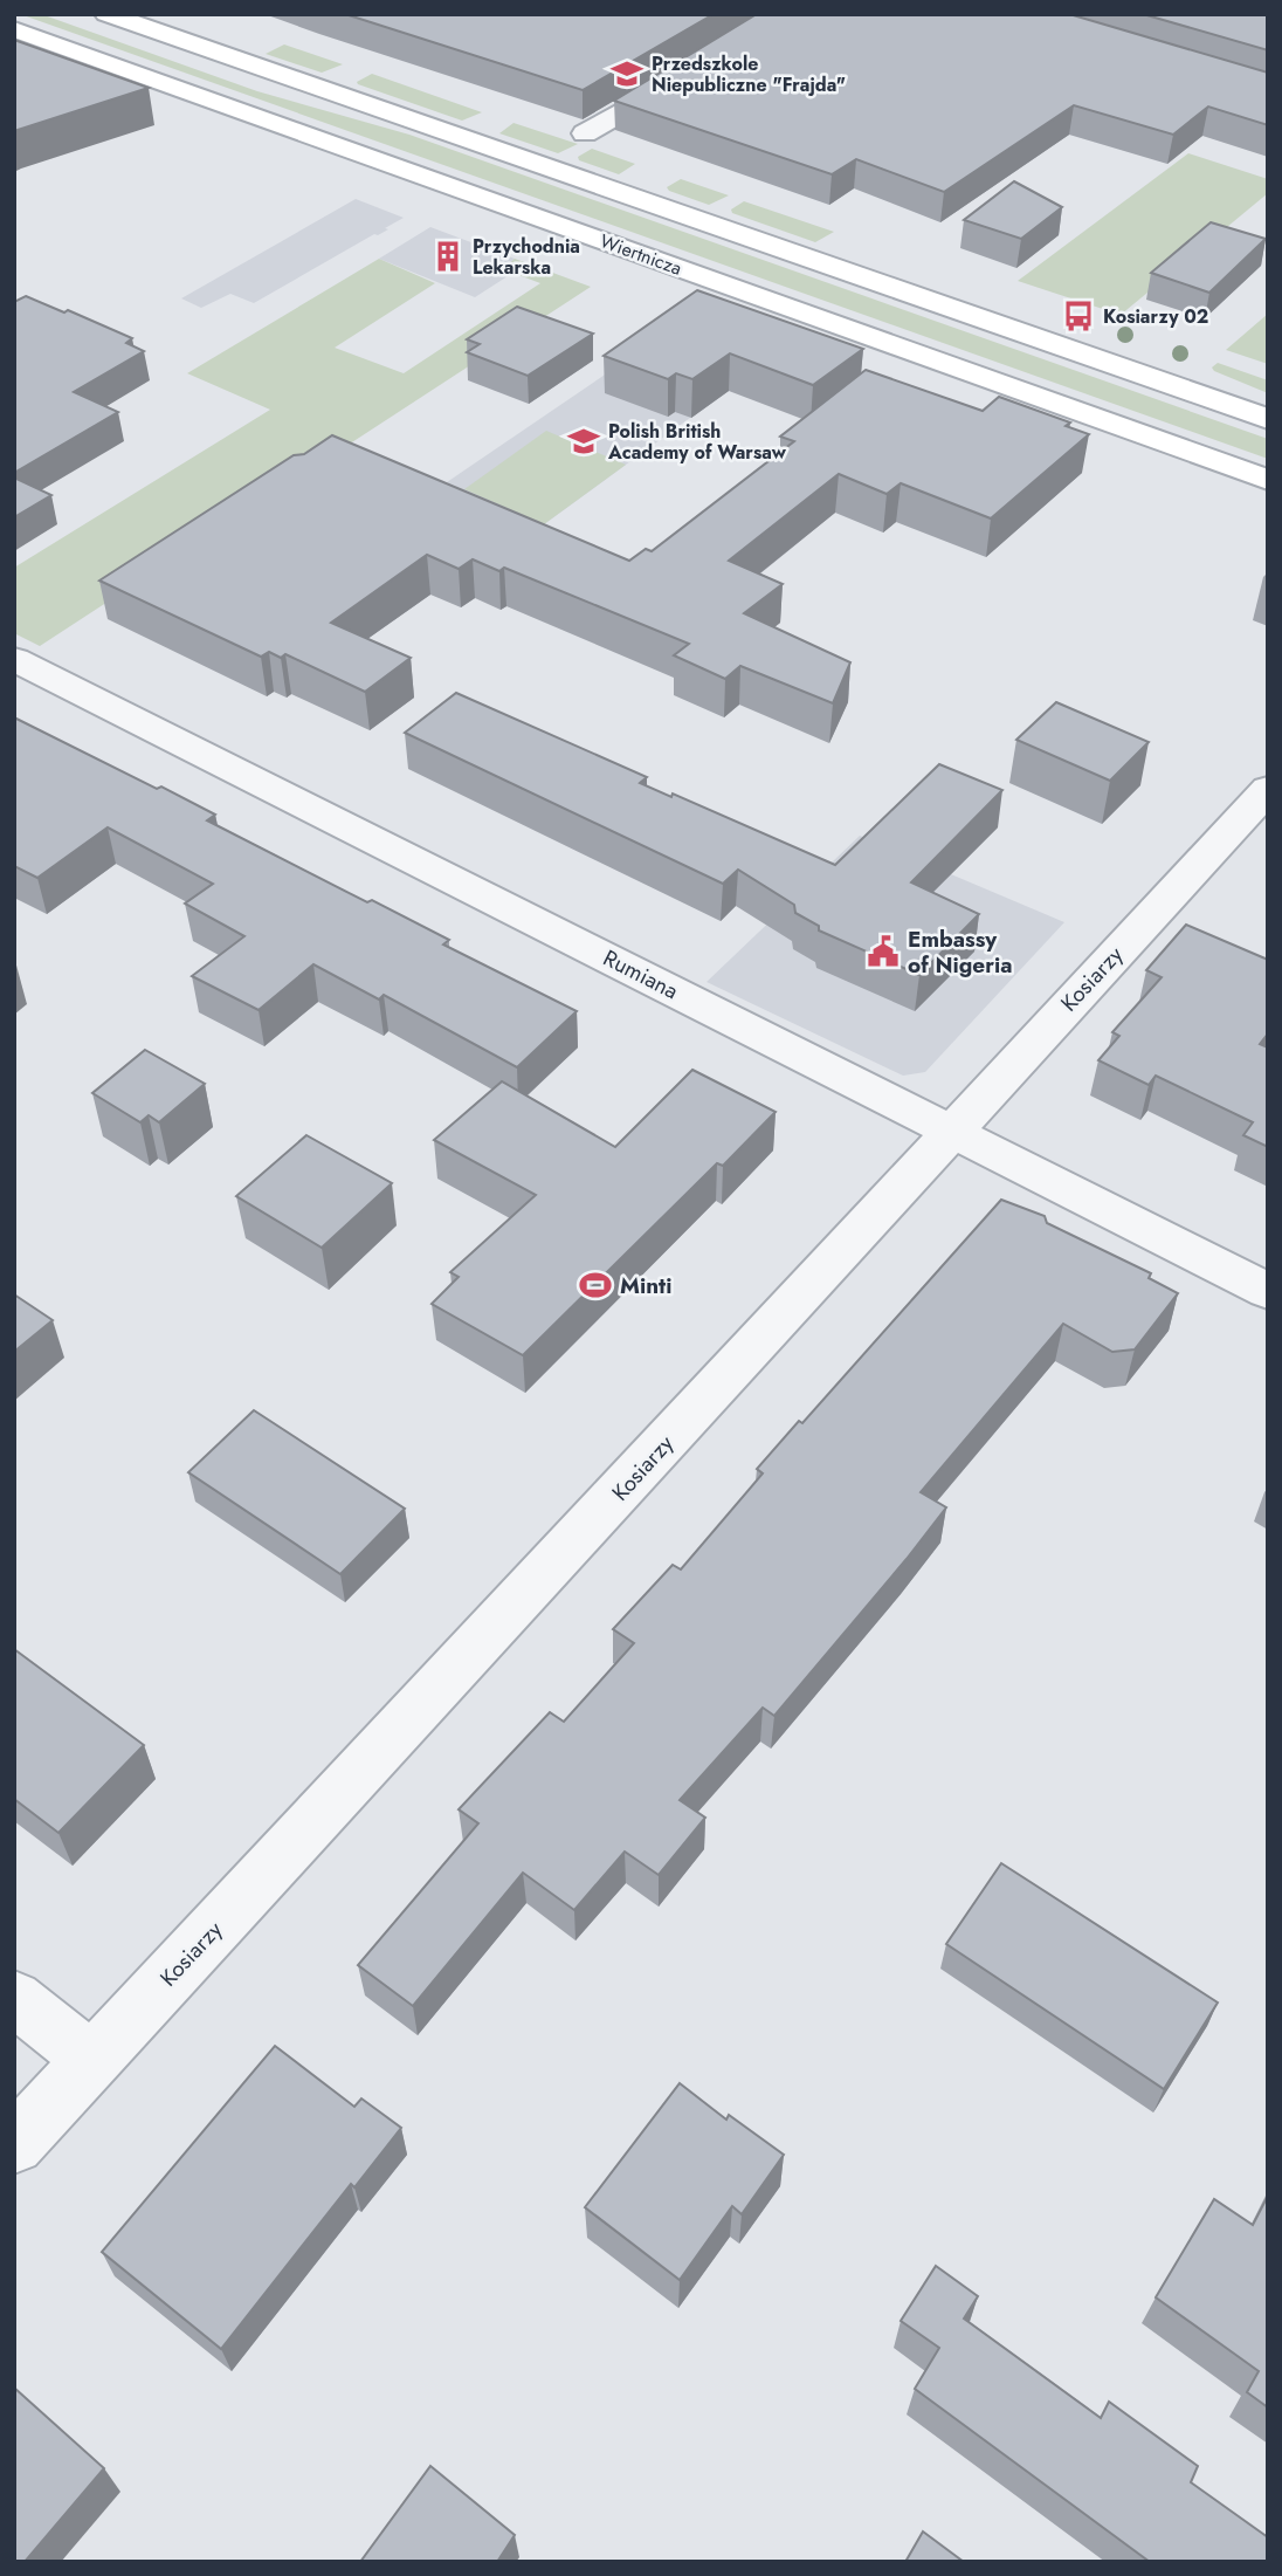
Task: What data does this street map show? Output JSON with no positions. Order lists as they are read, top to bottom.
{
  "streets": {
    "main road": ["Wiertnicza"],
    "street": ["Rumiana", "Kosiarzy"]
  },
  "crossings": [
    ["Rumiana", "Kosiarzy"]
  ],
  "places": {
    "school or university": ["Przedszkole Niepubliczne \"Frajda\"", "Polish British Academy of Warsaw"],
    "building": ["Przychodnia Lekarska"],
    "bus stop": ["Kosiarzy 02"],
    "public building": ["Embassy of Nigeria"],
    "sports": ["Minti"]
  }
}
